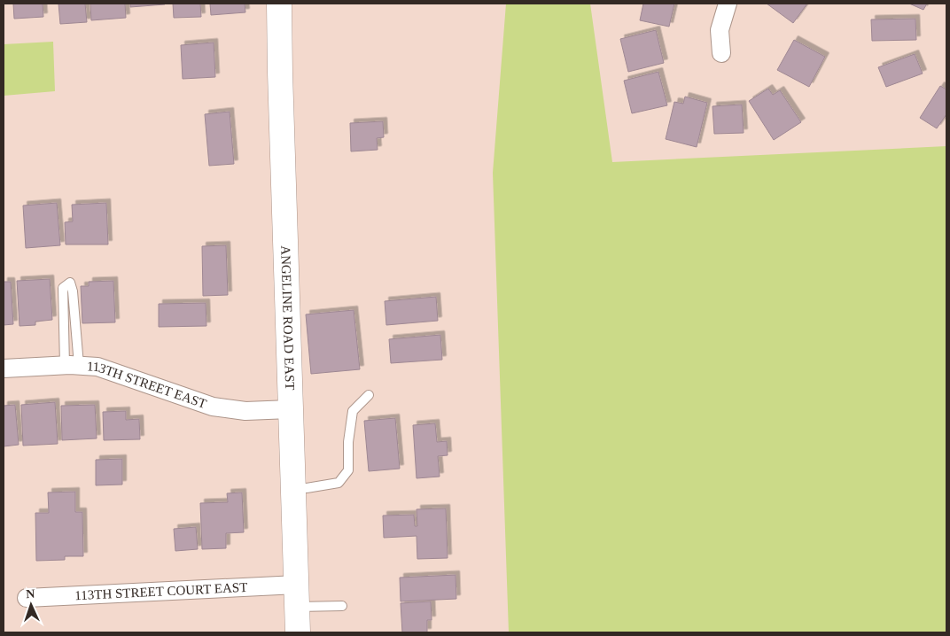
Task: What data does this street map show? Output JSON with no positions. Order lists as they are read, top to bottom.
{
  "streets": {
    "street": ["ANGELINE ROAD EAST", "113TH STREET EAST", "113TH STREET COURT EAST"]
  },
  "crossings": [
    ["ANGELINE ROAD EAST", "113TH STREET EAST"],
    ["ANGELINE ROAD EAST", "113TH STREET COURT EAST"]
  ],
  "north": "top"
}
